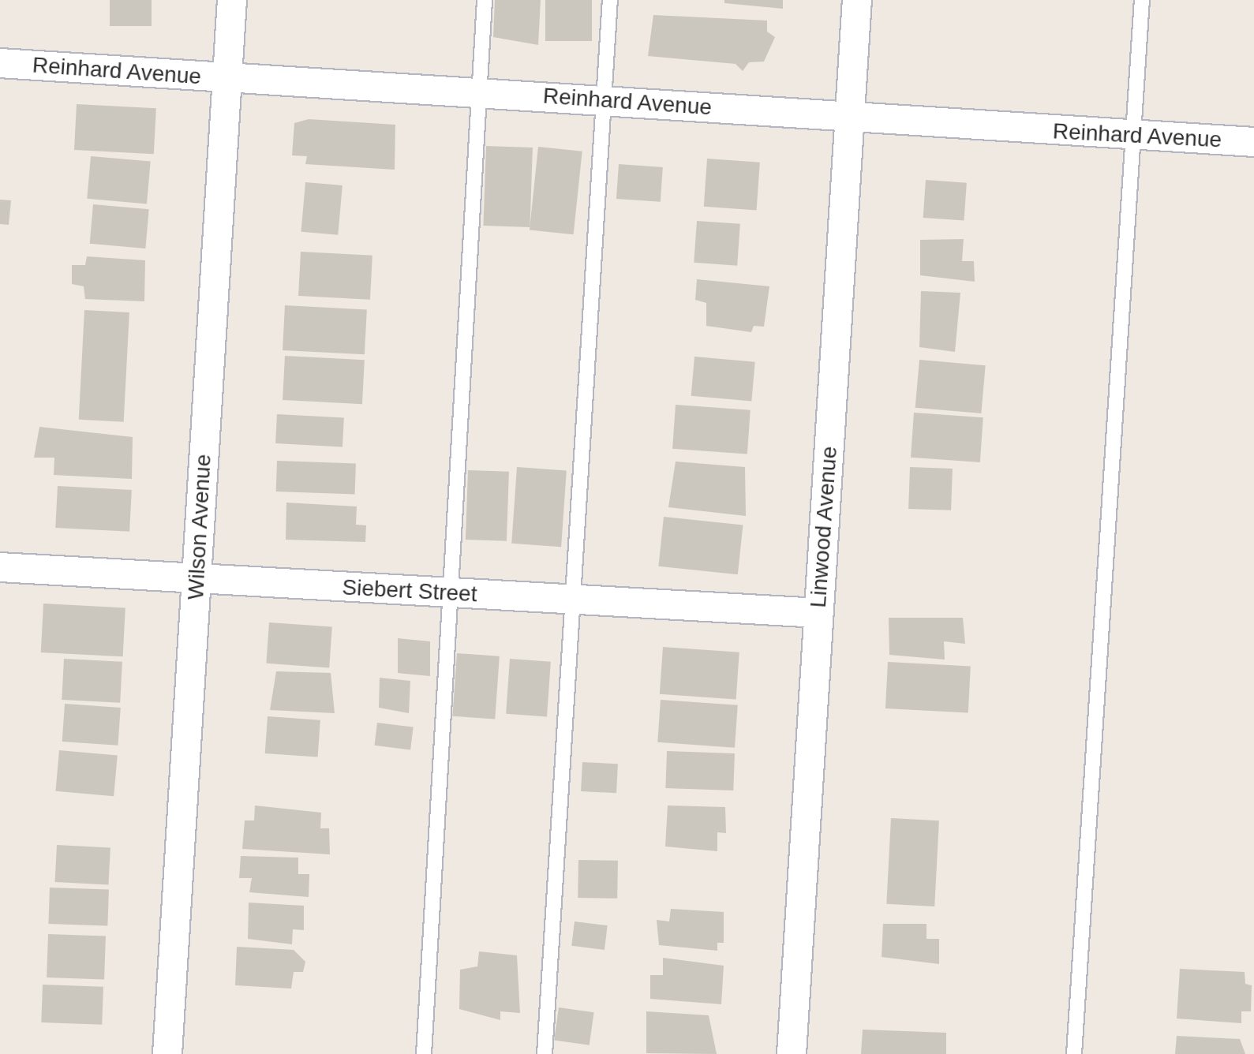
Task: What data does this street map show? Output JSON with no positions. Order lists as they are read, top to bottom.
{
  "streets": {
    "street": [
      "Reinhard Avenue",
      "Wilson Avenue",
      "Linwood Avenue",
      "Siebert Street"
    ]
  },
  "crossings": [
    ["Reinhard Avenue", "Wilson Avenue"],
    ["Reinhard Avenue", "Linwood Avenue"],
    ["Wilson Avenue", "Siebert Street"],
    ["Linwood Avenue", "Siebert Street"]
  ]
}
